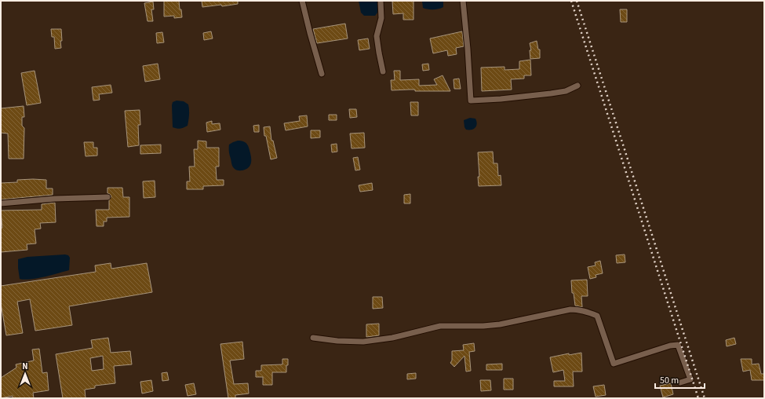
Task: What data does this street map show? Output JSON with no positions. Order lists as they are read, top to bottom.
{
  "scale_bar": "50 m",
  "north": "top"
}
